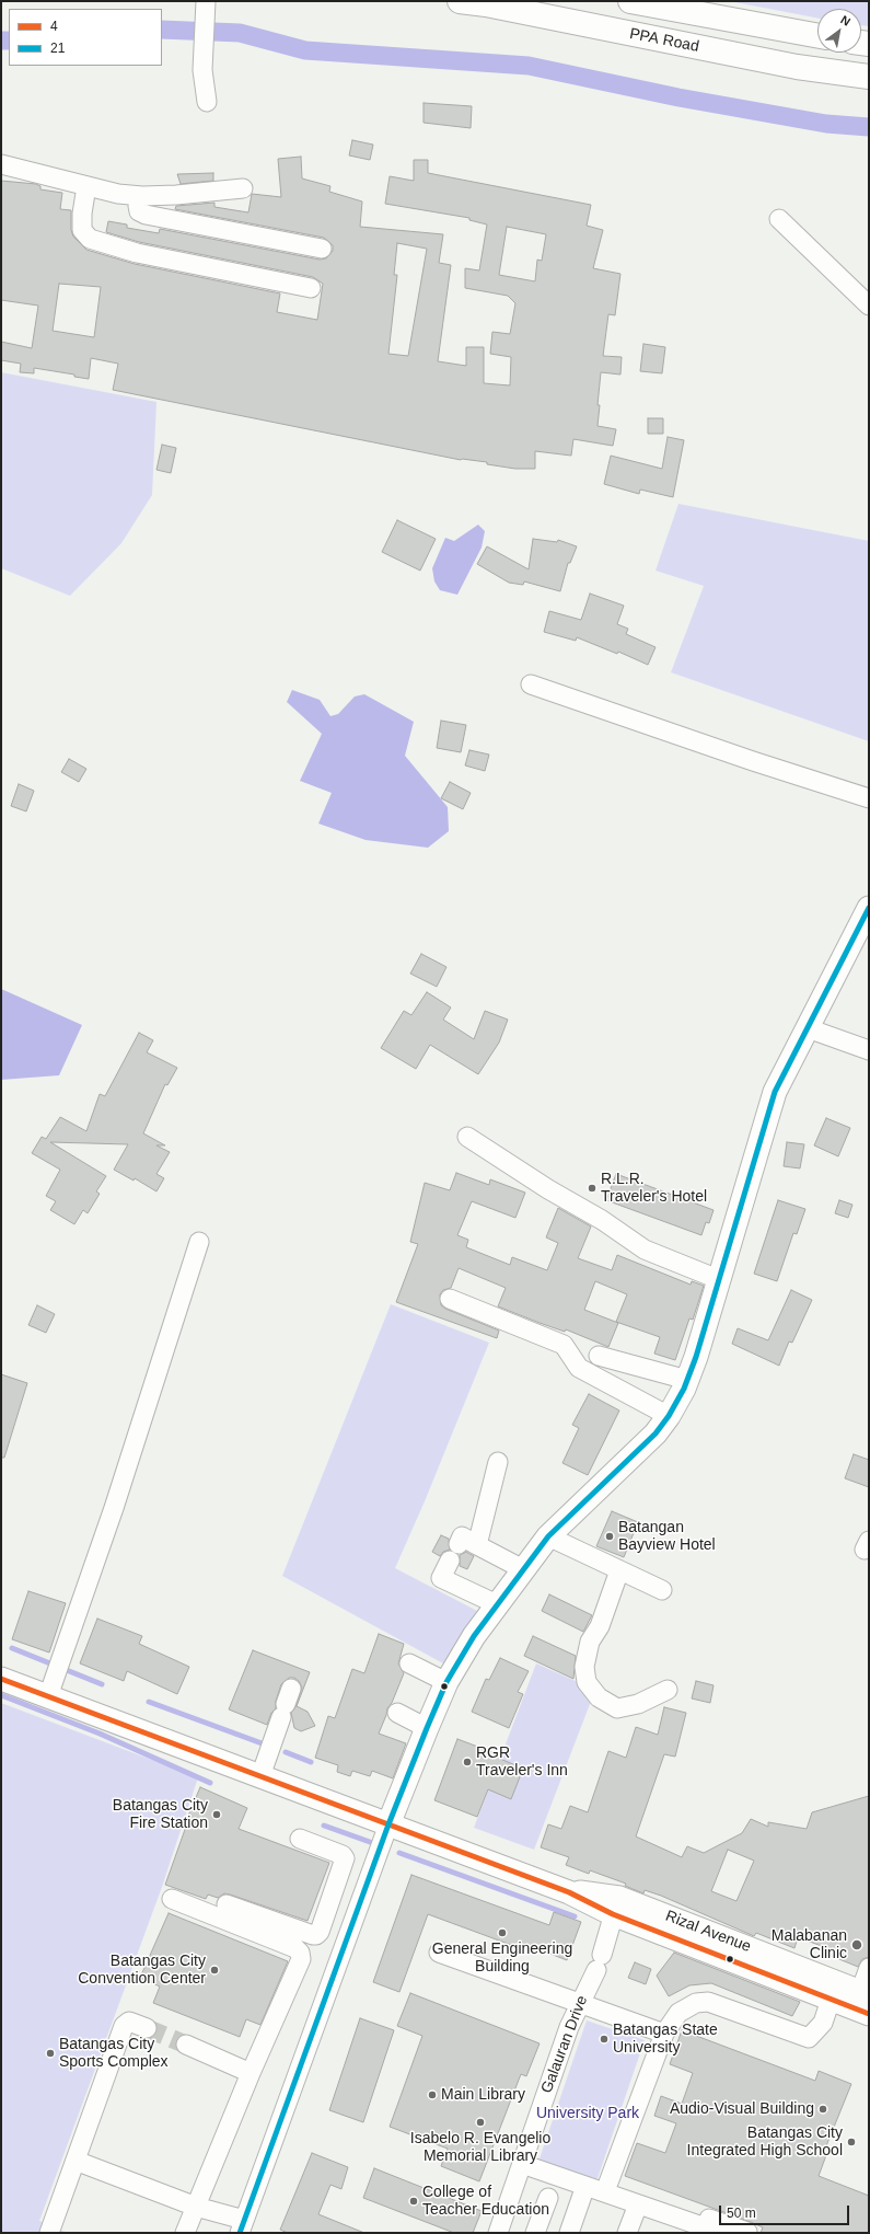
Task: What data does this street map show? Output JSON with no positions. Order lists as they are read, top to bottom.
{
  "streets": {
    "highway": ["PPA Road"],
    "main road": ["Rizal Avenue"],
    "street": ["Galauran Drive"]
  },
  "crossings": [
    ["Rizal Avenue", "Galauran Drive"]
  ],
  "parks": ["University Park"],
  "places": [
    "R.L.R. Traveler's Hotel",
    "Batangan Bayview Hotel",
    "RGR Traveler's Inn",
    "Batangas City Fire Station",
    "General Engineering Building",
    "Malabanan Clinic",
    "Batangas City Convention Center",
    "Batangas State University",
    "Batangas City Sports Complex",
    "Main Library",
    "Audio-Visual Building",
    "Isabelo R. Evangelio Memorial Library",
    "Batangas City Integrated High School",
    "College of Teacher Education"
  ],
  "lines": ["transit line 21", "transit line 4"],
  "legend": ["4", "21"],
  "scale_bar": "50 m",
  "north": "top right"
}
